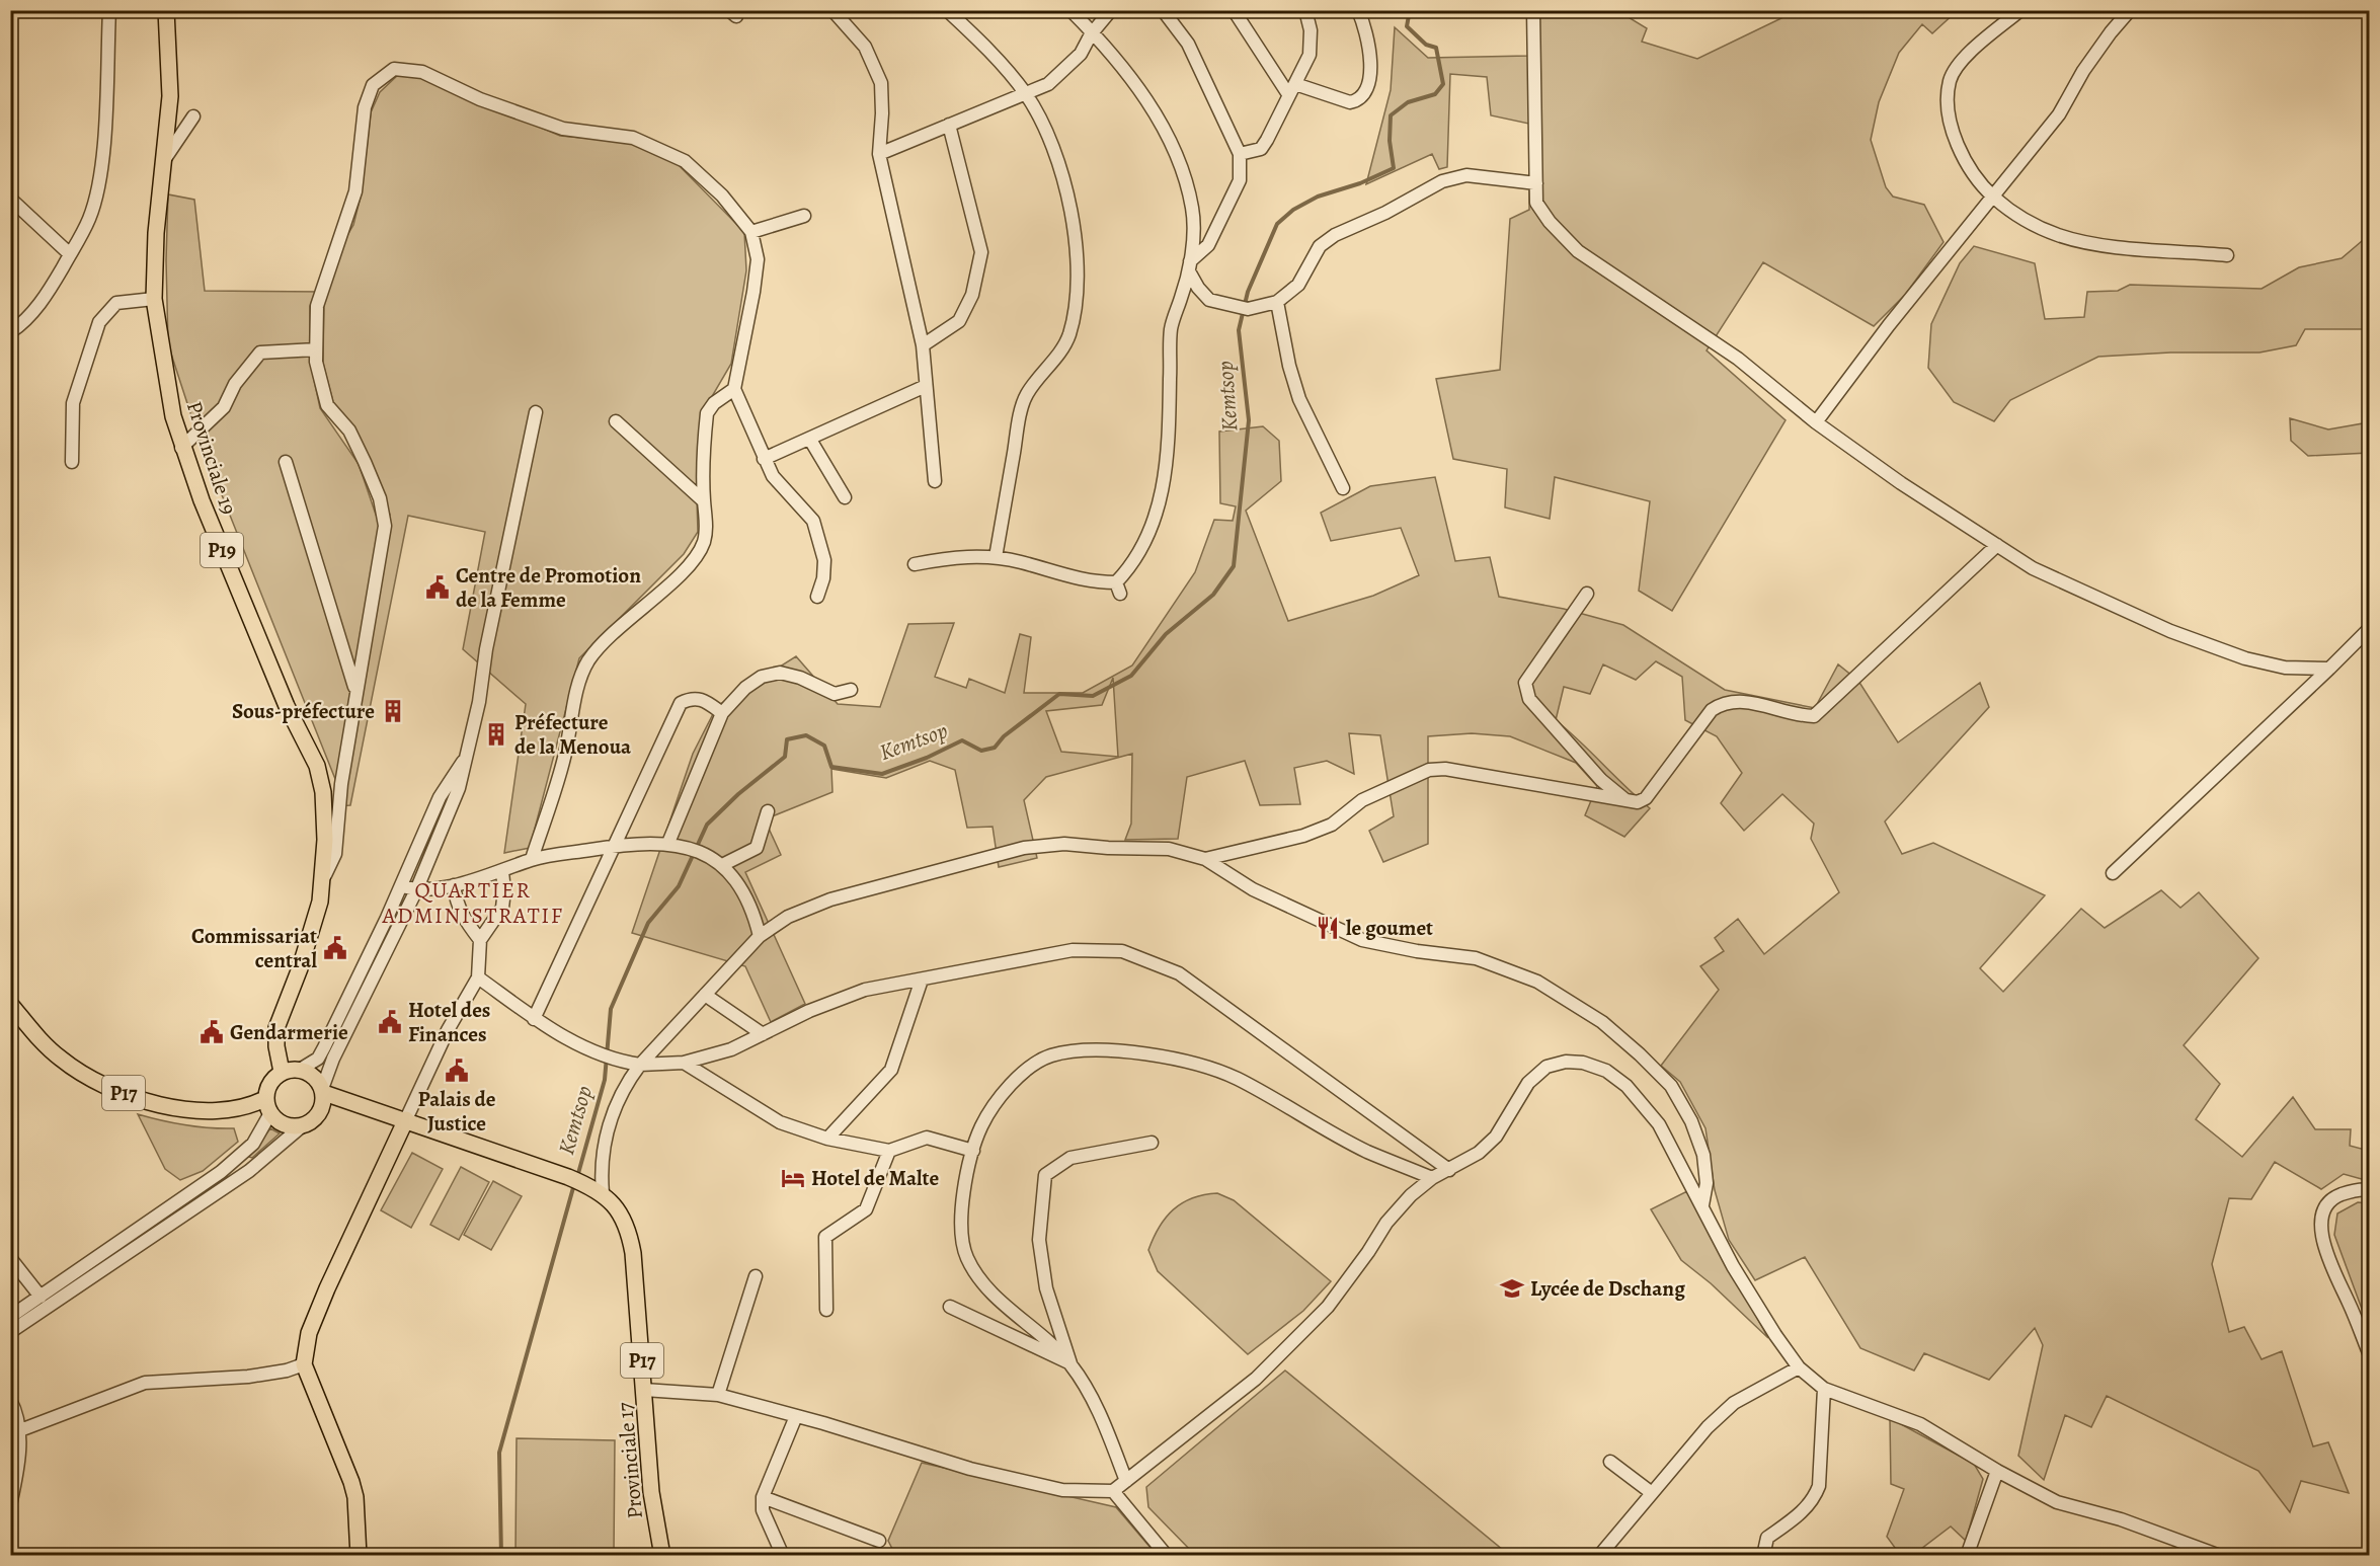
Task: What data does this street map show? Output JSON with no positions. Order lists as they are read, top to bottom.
{
  "streets": {
    "main road": [
      "Provinciale 19",
      "P19",
      "P17",
      "Provinciale 17"
    ]
  },
  "crossings": [
    ["Provinciale 19", "P17"],
    ["Provinciale 19", "Provinciale 17"],
    ["P17", "Provinciale 17"]
  ],
  "districts": ["QUARTIER ADMINISTRATIF"],
  "water": ["Kemtsop"],
  "places": {
    "public building": [
      "Centre de Promotion de la Femme",
      "Commissariat central",
      "Hotel des Finances",
      "Gendarmerie",
      "Palais de Justice"
    ],
    "building": ["Sous-préfecture", "Préfecture de la Menoua"],
    "restaurant": ["le goumet"],
    "hotel": ["Hotel de Malte"],
    "school or university": ["Lycée de Dschang"]
  }
}
